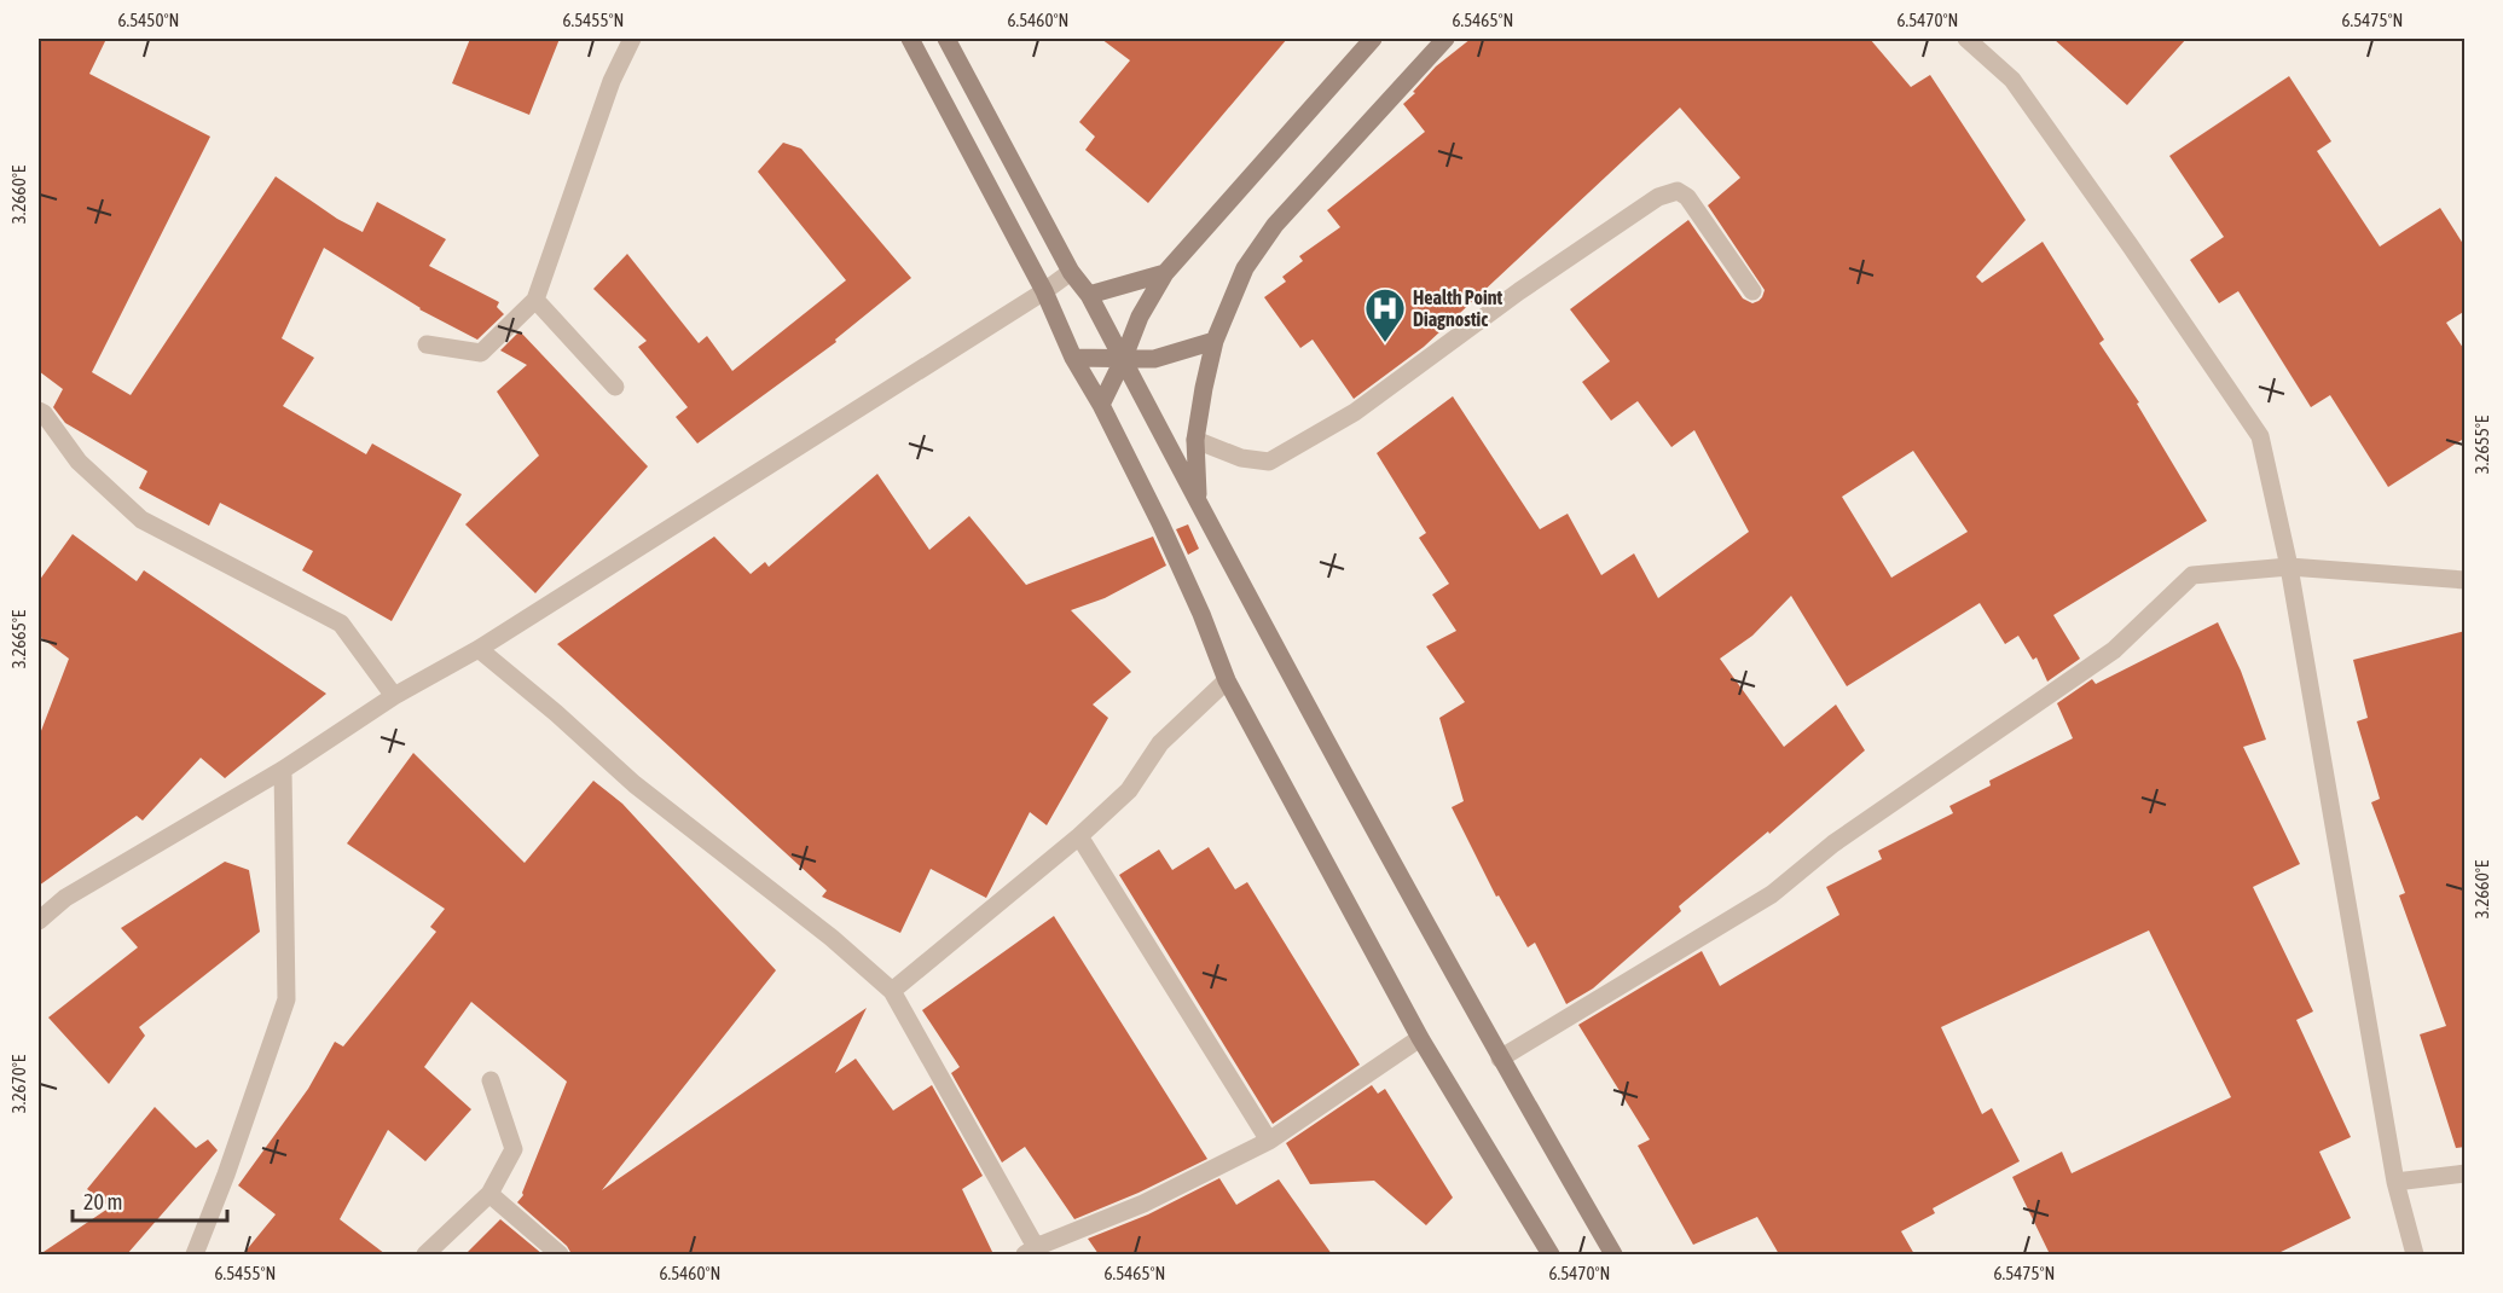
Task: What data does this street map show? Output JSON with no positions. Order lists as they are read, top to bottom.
{
  "places": {
    "hospital": ["Health Point Diagnostic"]
  },
  "scale_bar": "20 m",
  "coordinates": [
    "6.5450°N",
    "6.5455°N",
    "6.5460°N",
    "6.5465°N",
    "6.5470°N",
    "6.5475°N",
    "3.2660°E",
    "3.2655°E",
    "3.2665°E",
    "3.2670°E"
  ]
}
